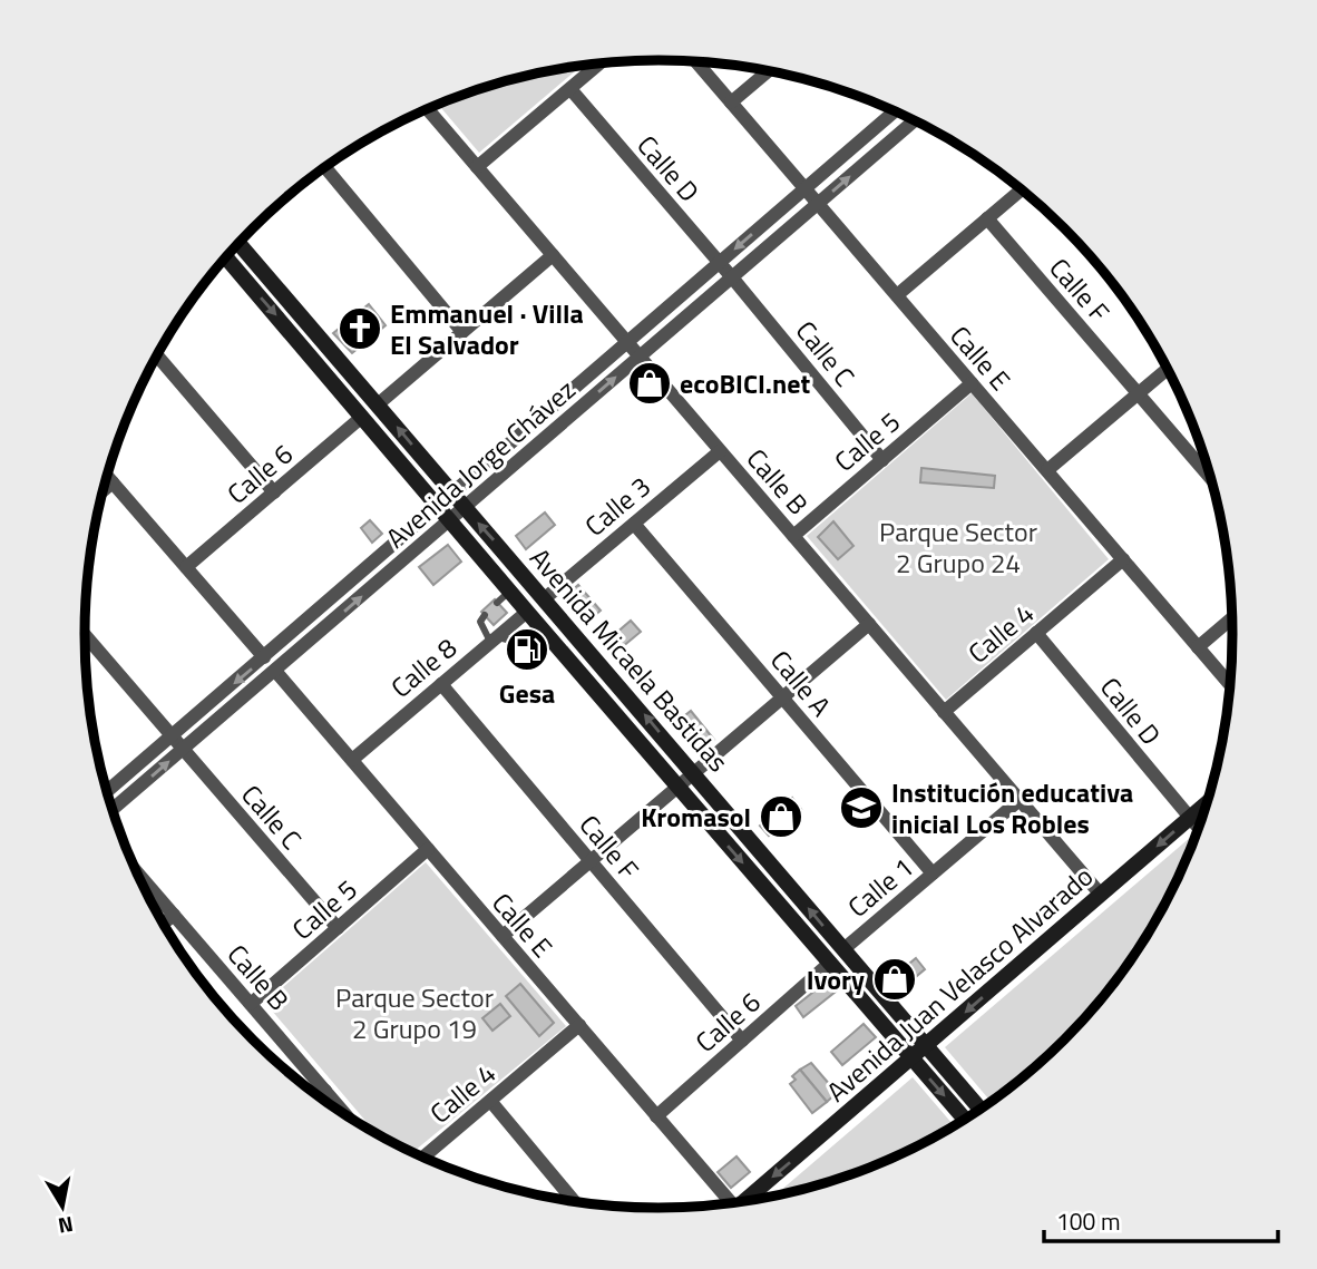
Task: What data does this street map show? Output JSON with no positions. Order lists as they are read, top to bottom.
{
  "streets": {
    "street": [
      "Calle D",
      "Calle F",
      "Calle C",
      "Calle E",
      "Calle 5",
      "Avenida Jorge Chávez",
      "Calle 6",
      "Calle B",
      "Calle 3",
      "Calle 4",
      "Avenida Micaela Bastidas",
      "Calle 8",
      "Calle A",
      "Calle 1",
      "Avenida Juan Velasco Alvarado"
    ]
  },
  "crossings": [
    ["Calle D", "Calle C"],
    ["Calle D", "Avenida Jorge Chávez"],
    ["Calle D", "Calle 4"],
    ["Calle D", "Avenida Juan Velasco Alvarado"],
    ["Calle F", "Calle 6"],
    ["Calle F", "Calle 8"],
    ["Calle C", "Calle 5"],
    ["Calle C", "Avenida Jorge Chávez"],
    ["Calle E", "Calle 5"],
    ["Calle E", "Avenida Jorge Chávez"],
    ["Calle E", "Calle 6"],
    ["Calle E", "Calle 4"],
    ["Calle E", "Calle 8"],
    ["Calle 5", "Calle B"],
    ["Avenida Jorge Chávez", "Calle B"],
    ["Avenida Jorge Chávez", "Avenida Micaela Bastidas"],
    ["Calle 6", "Avenida Micaela Bastidas"],
    ["Calle B", "Calle 3"],
    ["Calle B", "Calle 4"],
    ["Calle B", "Calle 1"],
    ["Calle B", "Avenida Juan Velasco Alvarado"],
    ["Calle 3", "Avenida Micaela Bastidas"],
    ["Calle 3", "Calle A"],
    ["Avenida Micaela Bastidas", "Calle 8"],
    ["Avenida Micaela Bastidas", "Calle 1"],
    ["Avenida Micaela Bastidas", "Avenida Juan Velasco Alvarado"],
    ["Calle A", "Calle 1"]
  ],
  "one_way": ["Avenida Juan Velasco Alvarado"],
  "parks": ["Parque Sector 2 Grupo 24", "Parque Sector 2 Grupo 19"],
  "places": {
    "church": ["Emmanuel · Villa El Salvador"],
    "shop": ["ecoBICI.net", "Kromasol", "Ivory"],
    "fuel station": ["Gesa"],
    "school or university": ["Institución educativa inicial Los Robles"]
  },
  "scale_bar": "100 m",
  "north": "bottom"
}
